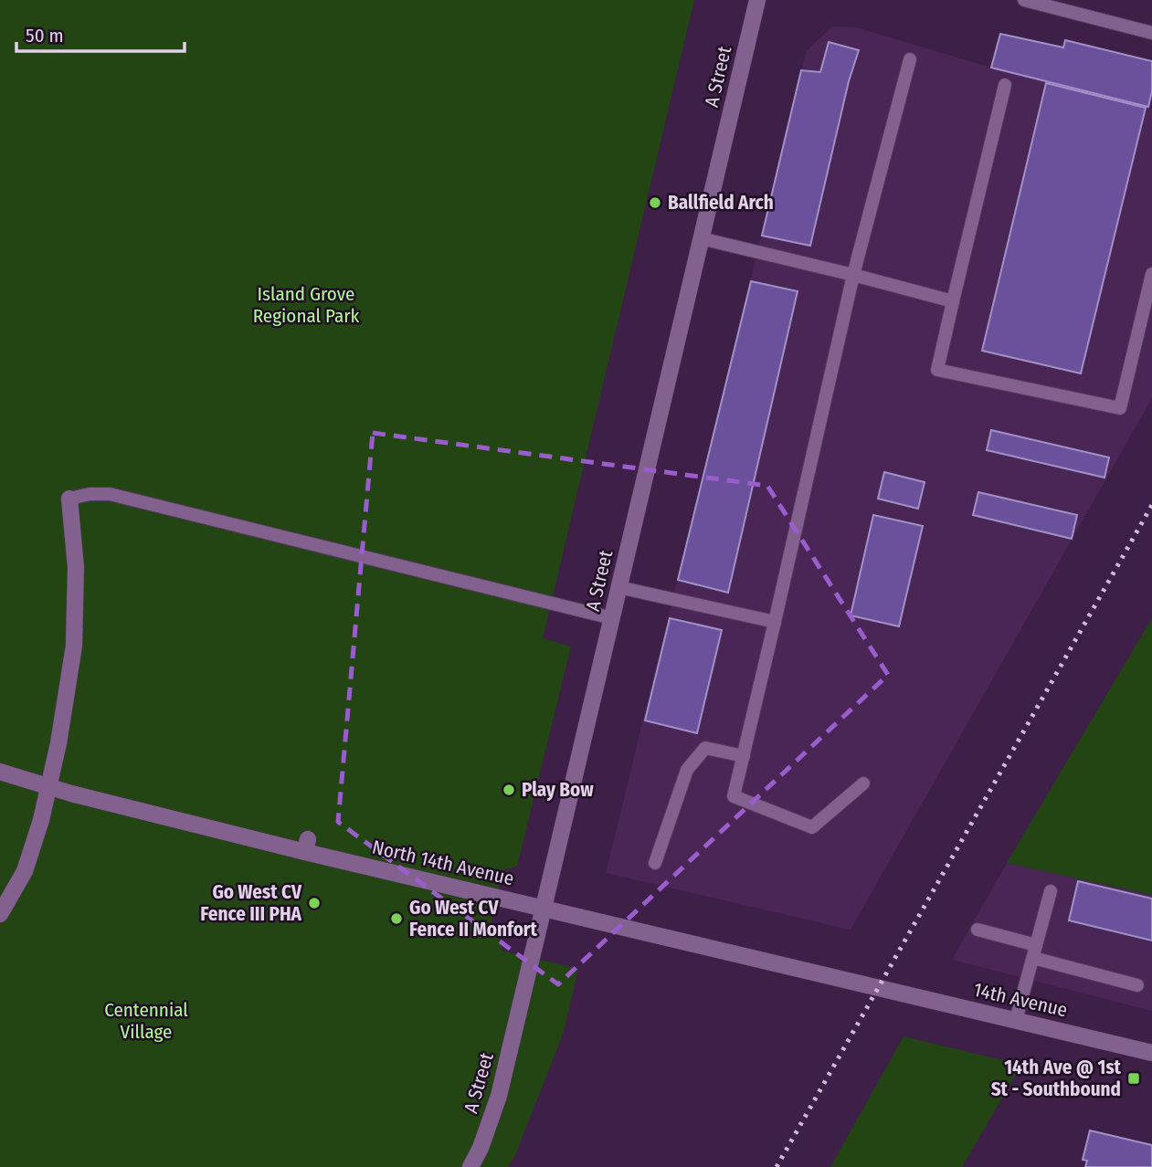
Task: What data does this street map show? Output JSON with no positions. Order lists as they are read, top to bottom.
{
  "streets": {
    "street": ["A Street", "North 14th Avenue", "14th Avenue"]
  },
  "crossings": [
    ["A Street", "North 14th Avenue"],
    ["North 14th Avenue", "14th Avenue"]
  ],
  "parks": ["Island Grove Regional Park", "Centennial Village"],
  "places": {
    "other": [
      "Ballfield Arch",
      "Play Bow",
      "Go West CV Fence III PHA",
      "Go West CV Fence II Monfort"
    ],
    "transit": ["14th Ave @ 1st St - Southbound"]
  },
  "scale_bar": "50 m"
}
